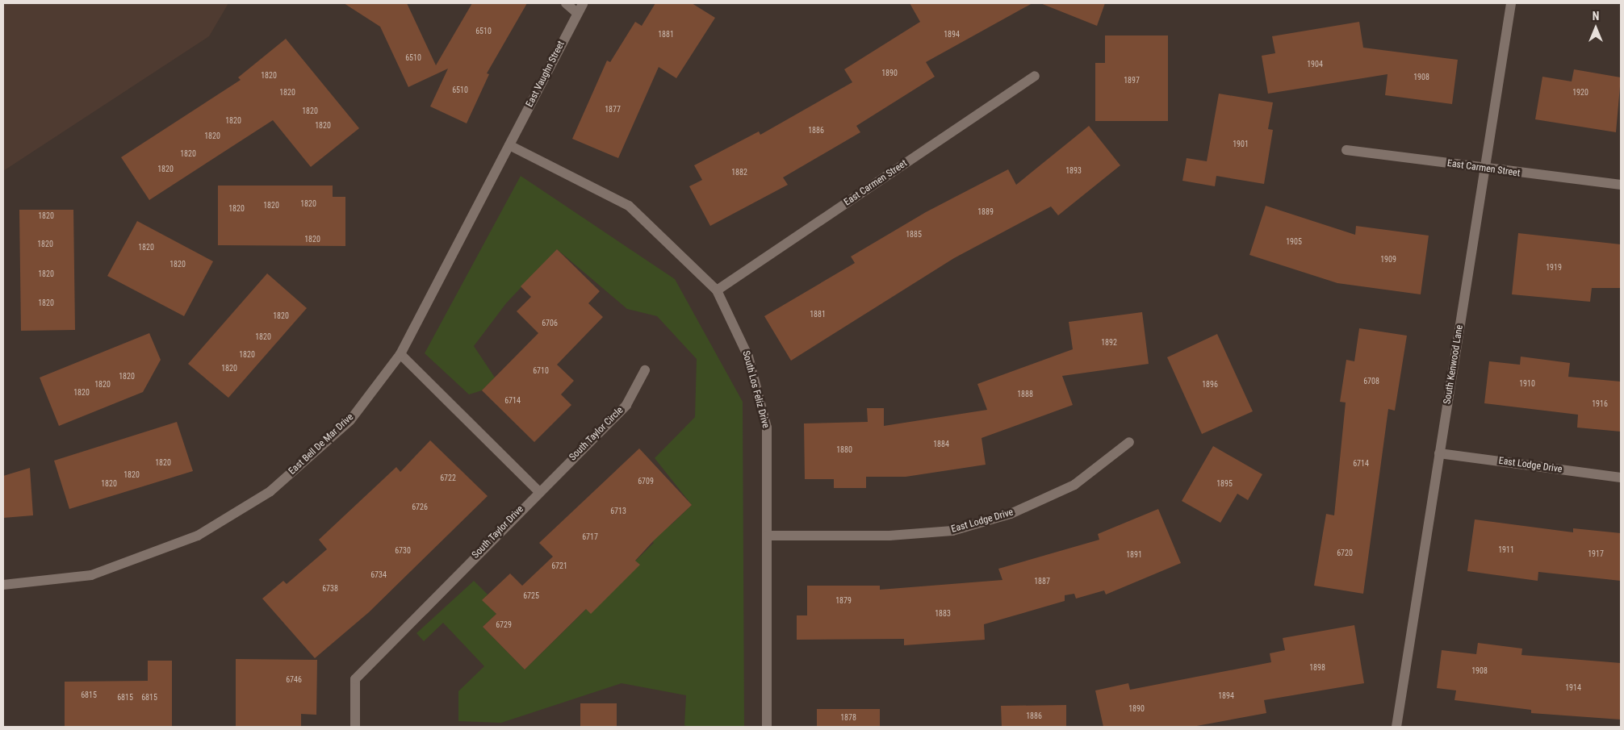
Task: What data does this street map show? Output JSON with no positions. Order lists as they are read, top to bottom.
{
  "streets": {
    "street": [
      "East Vaughn Street",
      "East Carmen Street",
      "South Kenwood Lane",
      "South Los Feliz Drive",
      "South Taylor Circle",
      "East Bell De Mar Drive",
      "East Lodge Drive",
      "South Taylor Drive"
    ]
  },
  "crossings": [
    ["East Vaughn Street", "South Los Feliz Drive"],
    ["East Vaughn Street", "East Bell De Mar Drive"],
    ["East Carmen Street", "South Kenwood Lane"],
    ["East Carmen Street", "South Los Feliz Drive"],
    ["South Kenwood Lane", "East Lodge Drive"],
    ["South Los Feliz Drive", "East Bell De Mar Drive"],
    ["South Los Feliz Drive", "East Lodge Drive"],
    ["South Taylor Circle", "South Taylor Drive"]
  ],
  "house_numbers": [
    "6510",
    "1881",
    "1894",
    "6510",
    "1904",
    "1890",
    "1820",
    "1908",
    "1897",
    "6510",
    "1820",
    "1920",
    "1877",
    "1820",
    "1820",
    "1820",
    "1886",
    "1820",
    "1901",
    "1820",
    "1820",
    "1893",
    "1882",
    "1820",
    "1820",
    "1820",
    "1889",
    "1820",
    "1885",
    "1820",
    "1905",
    "1820",
    "1820",
    "1909",
    "1820",
    "1919",
    "1820",
    "1820",
    "1881",
    "1820",
    "6706",
    "1820",
    "1892",
    "1820",
    "1820",
    "6710",
    "1820",
    "6708",
    "1910",
    "1820",
    "1896",
    "1820",
    "1888",
    "6714",
    "1916",
    "1884",
    "1880",
    "1820",
    "6714",
    "1820",
    "6722",
    "6709",
    "1820",
    "1895",
    "6726",
    "6713",
    "6717",
    "1911",
    "6730",
    "6720",
    "1917",
    "1891",
    "6721",
    "6734",
    "1887",
    "6738",
    "6725",
    "1879",
    "1883",
    "6729",
    "1898",
    "1908",
    "6746",
    "1914",
    "6815",
    "1894",
    "6815",
    "6815",
    "1890",
    "1886",
    "1878"
  ],
  "north": "top"
}
